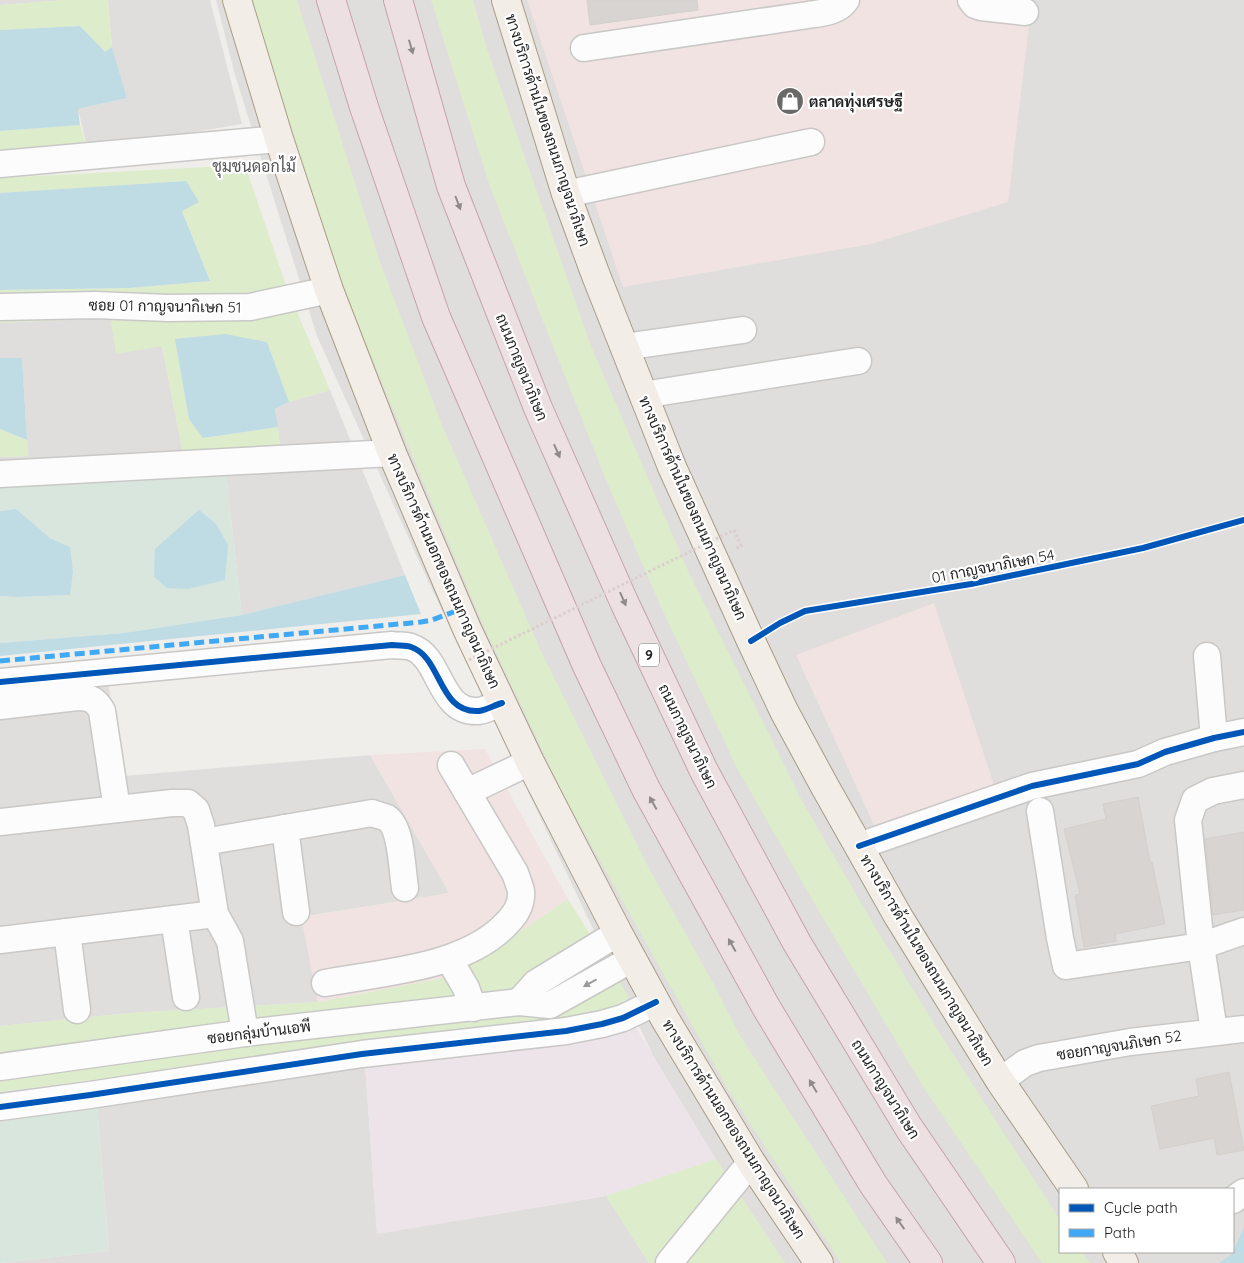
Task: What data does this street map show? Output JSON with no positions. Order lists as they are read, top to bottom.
{
  "streets": {
    "highway": ["ถนนกาญจนาภิเษก", "9"],
    "main road": ["ทางบริการด้านในของถนนกาญจนาภิเษก", "ทางบริการด้านนอกของถนนกาญจนาภิเษก"],
    "street": ["ซอย 01 กาญจนากิเษก 51", "ซอยกลุ่มบ้านเอพี", "ซอยกาญจนภิเษก 52"],
    "cycle path": ["01 กาญจนาภิเษก 54"]
  },
  "crossings": [
    ["ทางบริการด้านในของถนนกาญจนาภิเษก", "ซอยกาญจนภิเษก 52"],
    ["ซอย 01 กาญจนากิเษก 51", "ทางบริการด้านนอกของถนนกาญจนาภิเษก"],
    ["ทางบริการด้านนอกของถนนกาญจนาภิเษก", "ซอยกลุ่มบ้านเอพี"]
  ],
  "districts": ["ชุมชนดอกไม้"],
  "places": {
    "shop": ["ตลาดทุ่งเศรษฐี"]
  },
  "legend": ["Cycle path", "Path"]
}
